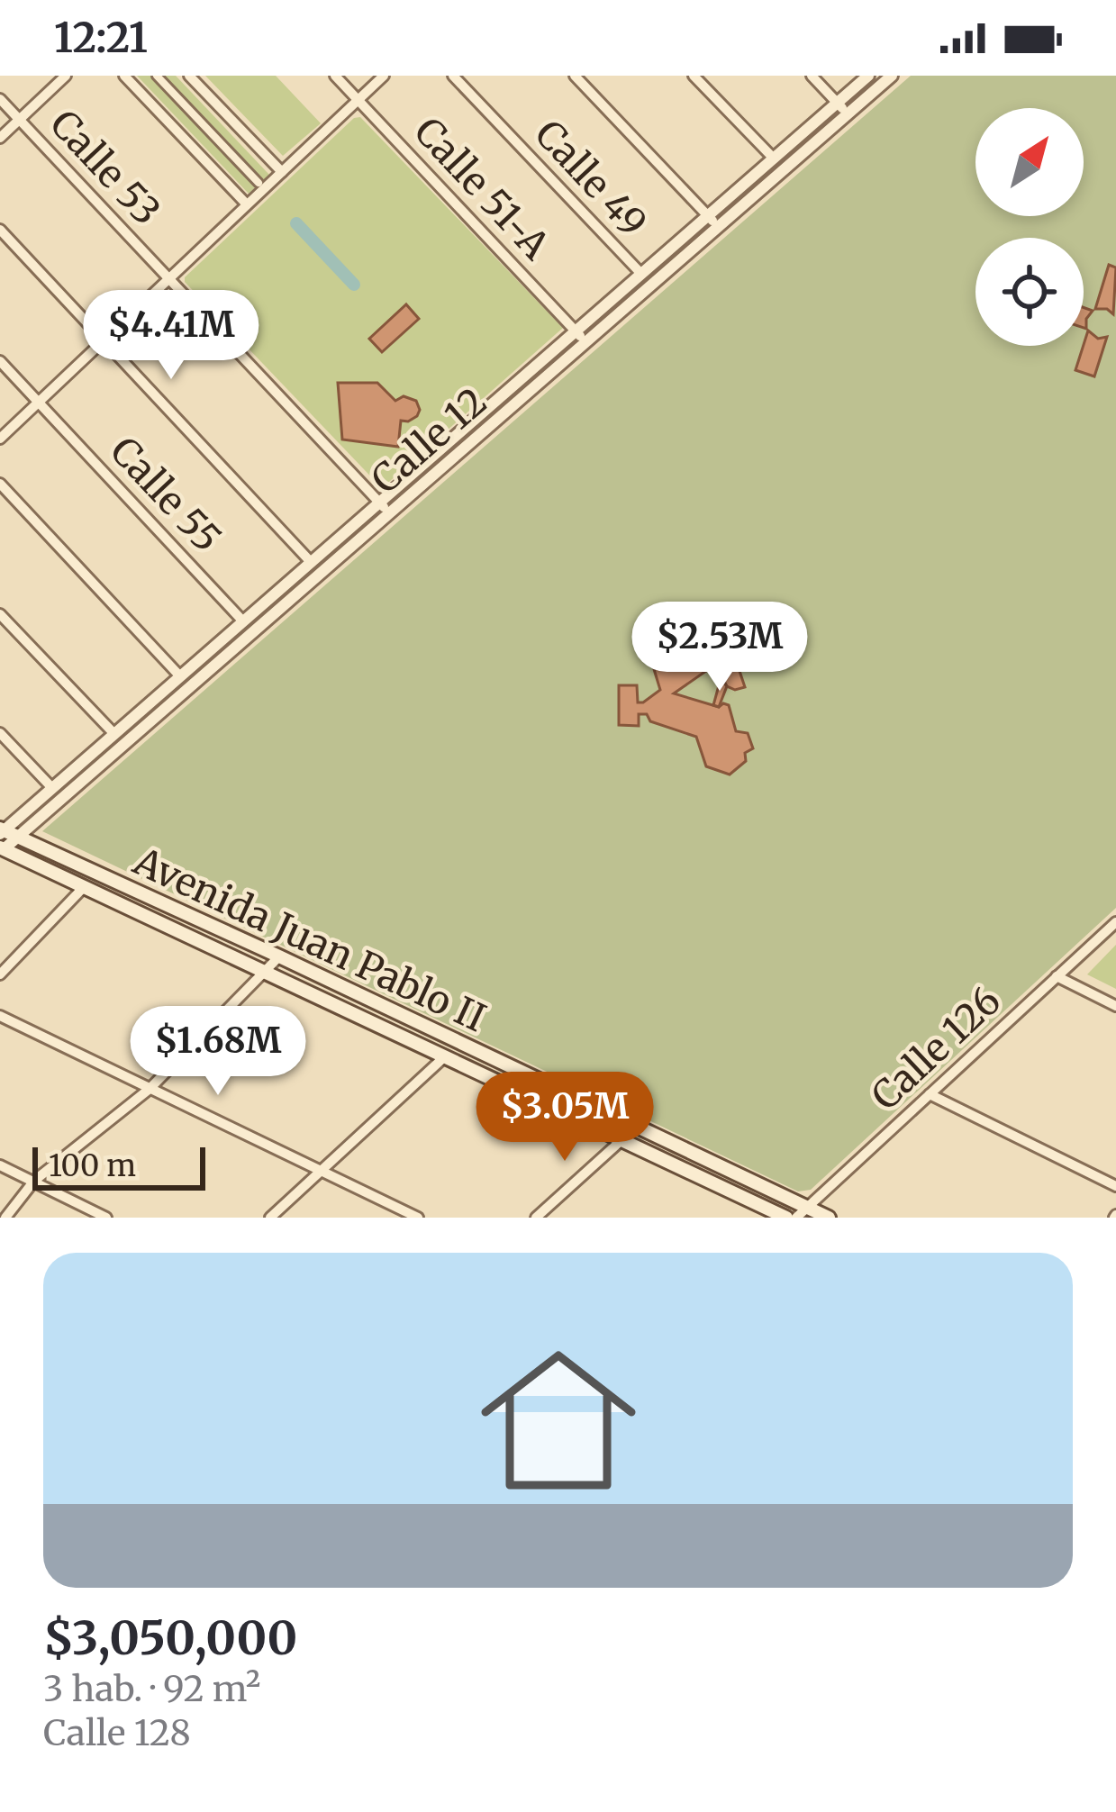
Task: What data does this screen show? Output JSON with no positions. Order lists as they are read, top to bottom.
{
  "streets": {
    "main road": ["Avenida Juan Pablo II"],
    "street": [
      "Calle 53",
      "Calle 49",
      "Calle 51-A",
      "Calle 12",
      "Calle 55",
      "Calle 126"
    ]
  },
  "crossings": [
    ["Calle 53", "Calle 12"],
    ["Calle 49", "Calle 12"],
    ["Calle 51-A", "Calle 12"],
    ["Calle 12", "Calle 55"],
    ["Calle 12", "Avenida Juan Pablo II"],
    ["Avenida Juan Pablo II", "Calle 126"]
  ],
  "scale_bar": "100 m",
  "north": "top right",
  "page": {
    "status": "12:21",
    "price": [
      "$4.41M",
      "$2.53M",
      "$1.68M",
      "$3.05M"
    ],
    "scale": "100 m",
    "list": [
      {
        "name": "$3,050,000",
        "note": "3 hab. · 92 m² · Calle 128"
      }
    ]
  }
}
